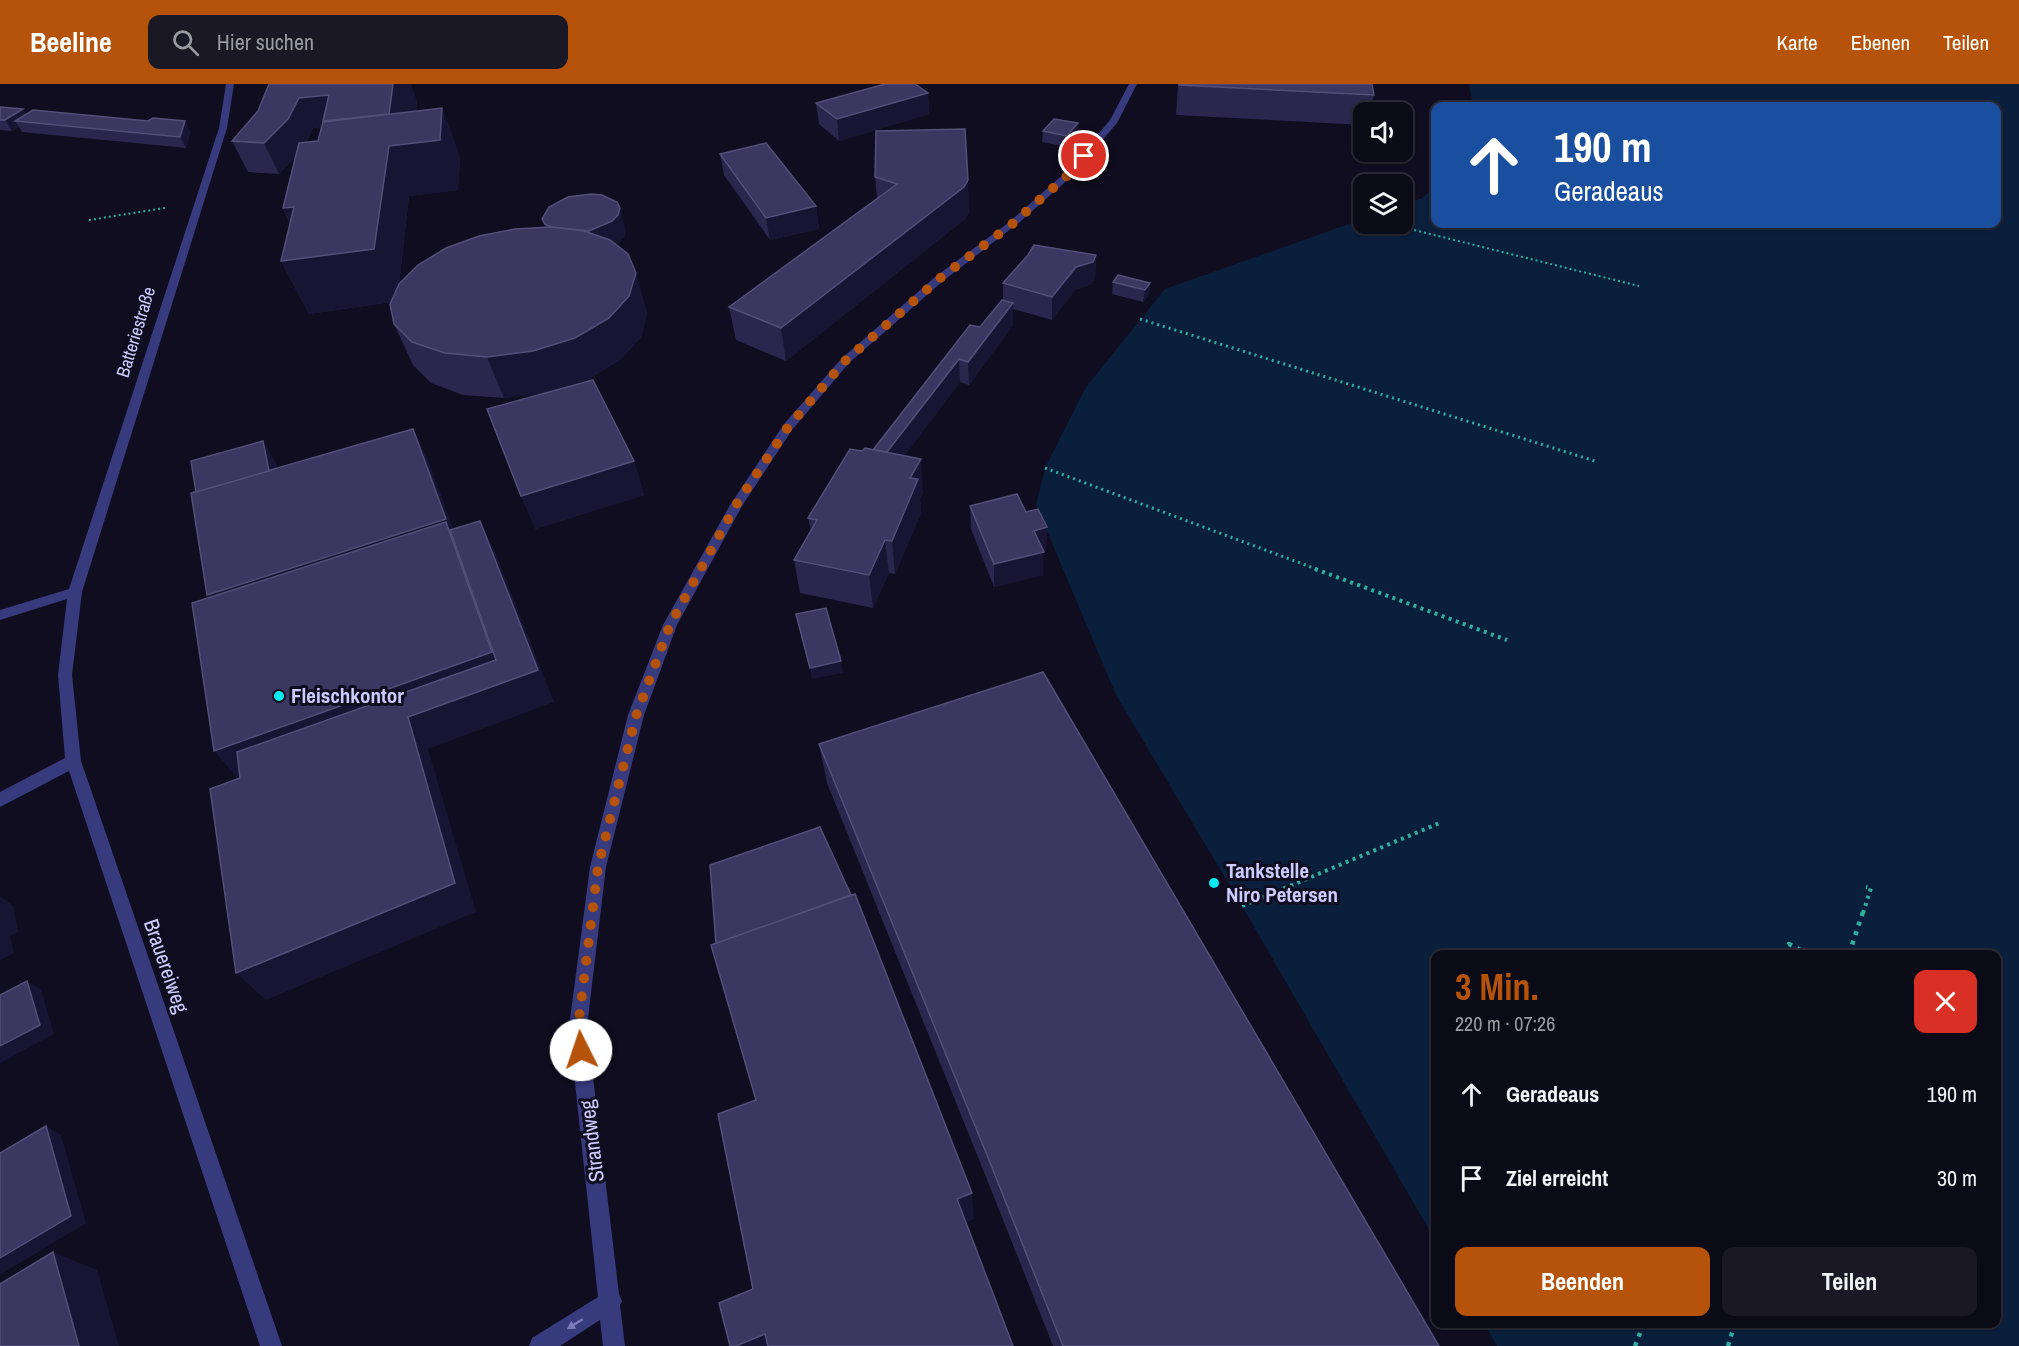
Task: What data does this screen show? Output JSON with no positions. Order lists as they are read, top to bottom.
{
  "streets": {
    "street": ["Batteriestraße", "Brauereiweg", "Strandweg"]
  },
  "crossings": [
    ["Batteriestraße", "Brauereiweg"]
  ],
  "places": ["Fleischkontor", "Tankstelle Niro Petersen"],
  "page": {
    "header": "Beeline",
    "search": "Hier suchen",
    "nav": ["Karte", "Ebenen", "Teilen"],
    "turn": ["190 m", "Geradeaus"],
    "heading": ["3 Min.", "220 m · 07:26"],
    "list": [
      {
        "name": "Geradeaus",
        "value": "190 m"
      },
      {
        "name": "Ziel erreicht",
        "value": "30 m"
      }
    ],
    "buttons": ["Beenden", "Teilen"]
  }
}
